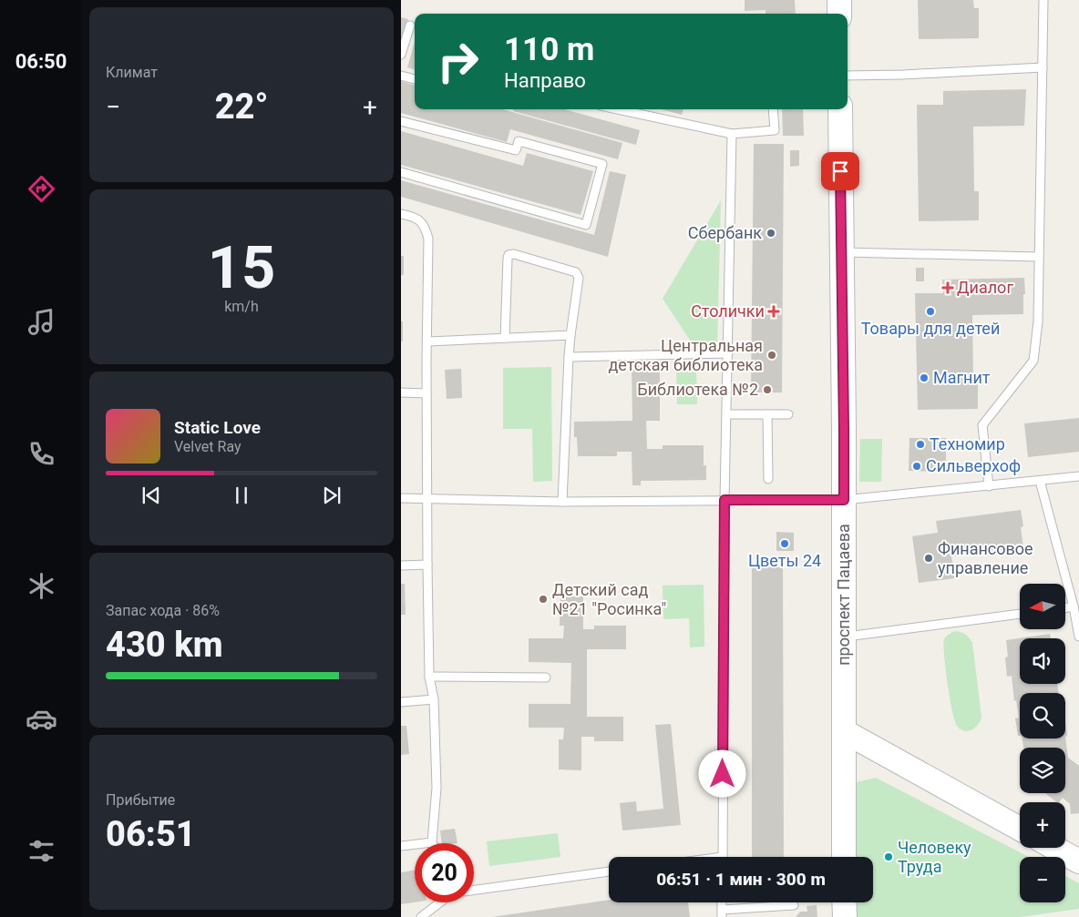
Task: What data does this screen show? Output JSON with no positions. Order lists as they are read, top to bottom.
{
  "streets": {
    "main road": ["проспект Пацаева"]
  },
  "places": {
    "other": [
      "Сбербанк",
      "Товары для детей",
      "Центральная детская библиотека",
      "Магнит",
      "Библиотека №2",
      "Техномир",
      "Сильверхоф",
      "Цветы 24",
      "Финансовое управление",
      "Детский сад №21 \"Росинка\"",
      "Человеку Труда"
    ],
    "health": ["Диалог", "Столички"]
  },
  "north": "left",
  "page": {
    "tabs": "06:50",
    "tile": [
      "Климат",
      ["15", "km/h"],
      ["Запас хода · 86%", "430 km"],
      ["Прибытие", "06:51"]
    ],
    "turn": ["110 m", "Направо"],
    "heat": ["−", "22°", "+"],
    "song": ["Static Love", "Velvet Ray"],
    "map_buttons": ["+", "−"],
    "limit": "20",
    "trip": "06:51 · 1 мин · 300 m"
  }
}
